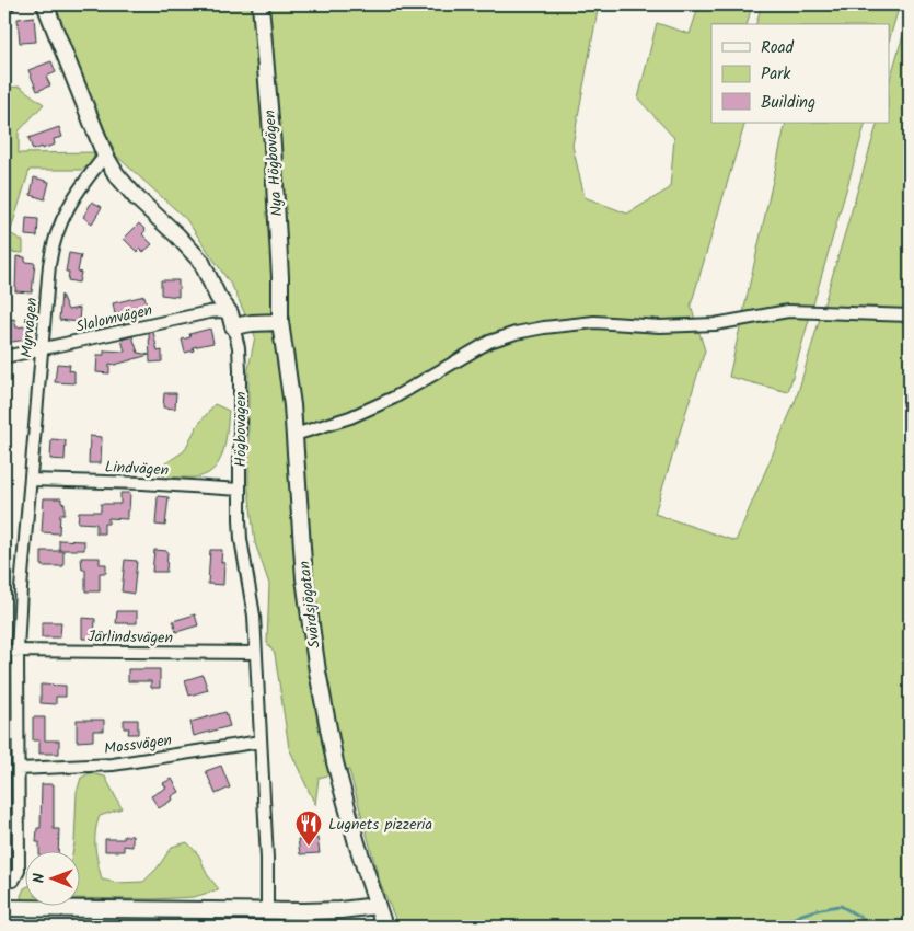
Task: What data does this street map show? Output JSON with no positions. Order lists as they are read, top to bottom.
{
  "streets": {
    "street": [
      "Nya Högbovägen",
      "Slalomvägen",
      "Myrvägen",
      "Högbovägen",
      "Lindvägen",
      "Svärdsjögatan",
      "Järlindsvägen",
      "Mossvägen"
    ]
  },
  "crossings": [
    ["Nya Högbovägen", "Svärdsjögatan"],
    ["Slalomvägen", "Myrvägen"],
    ["Slalomvägen", "Högbovägen"],
    ["Myrvägen", "Högbovägen"],
    ["Myrvägen", "Lindvägen"],
    ["Myrvägen", "Järlindsvägen"],
    ["Myrvägen", "Mossvägen"],
    ["Högbovägen", "Lindvägen"],
    ["Högbovägen", "Järlindsvägen"],
    ["Högbovägen", "Mossvägen"]
  ],
  "places": {
    "restaurant": ["Lugnets pizzeria"]
  },
  "legend": ["Road", "Park", "Building"],
  "north": "left"
}
